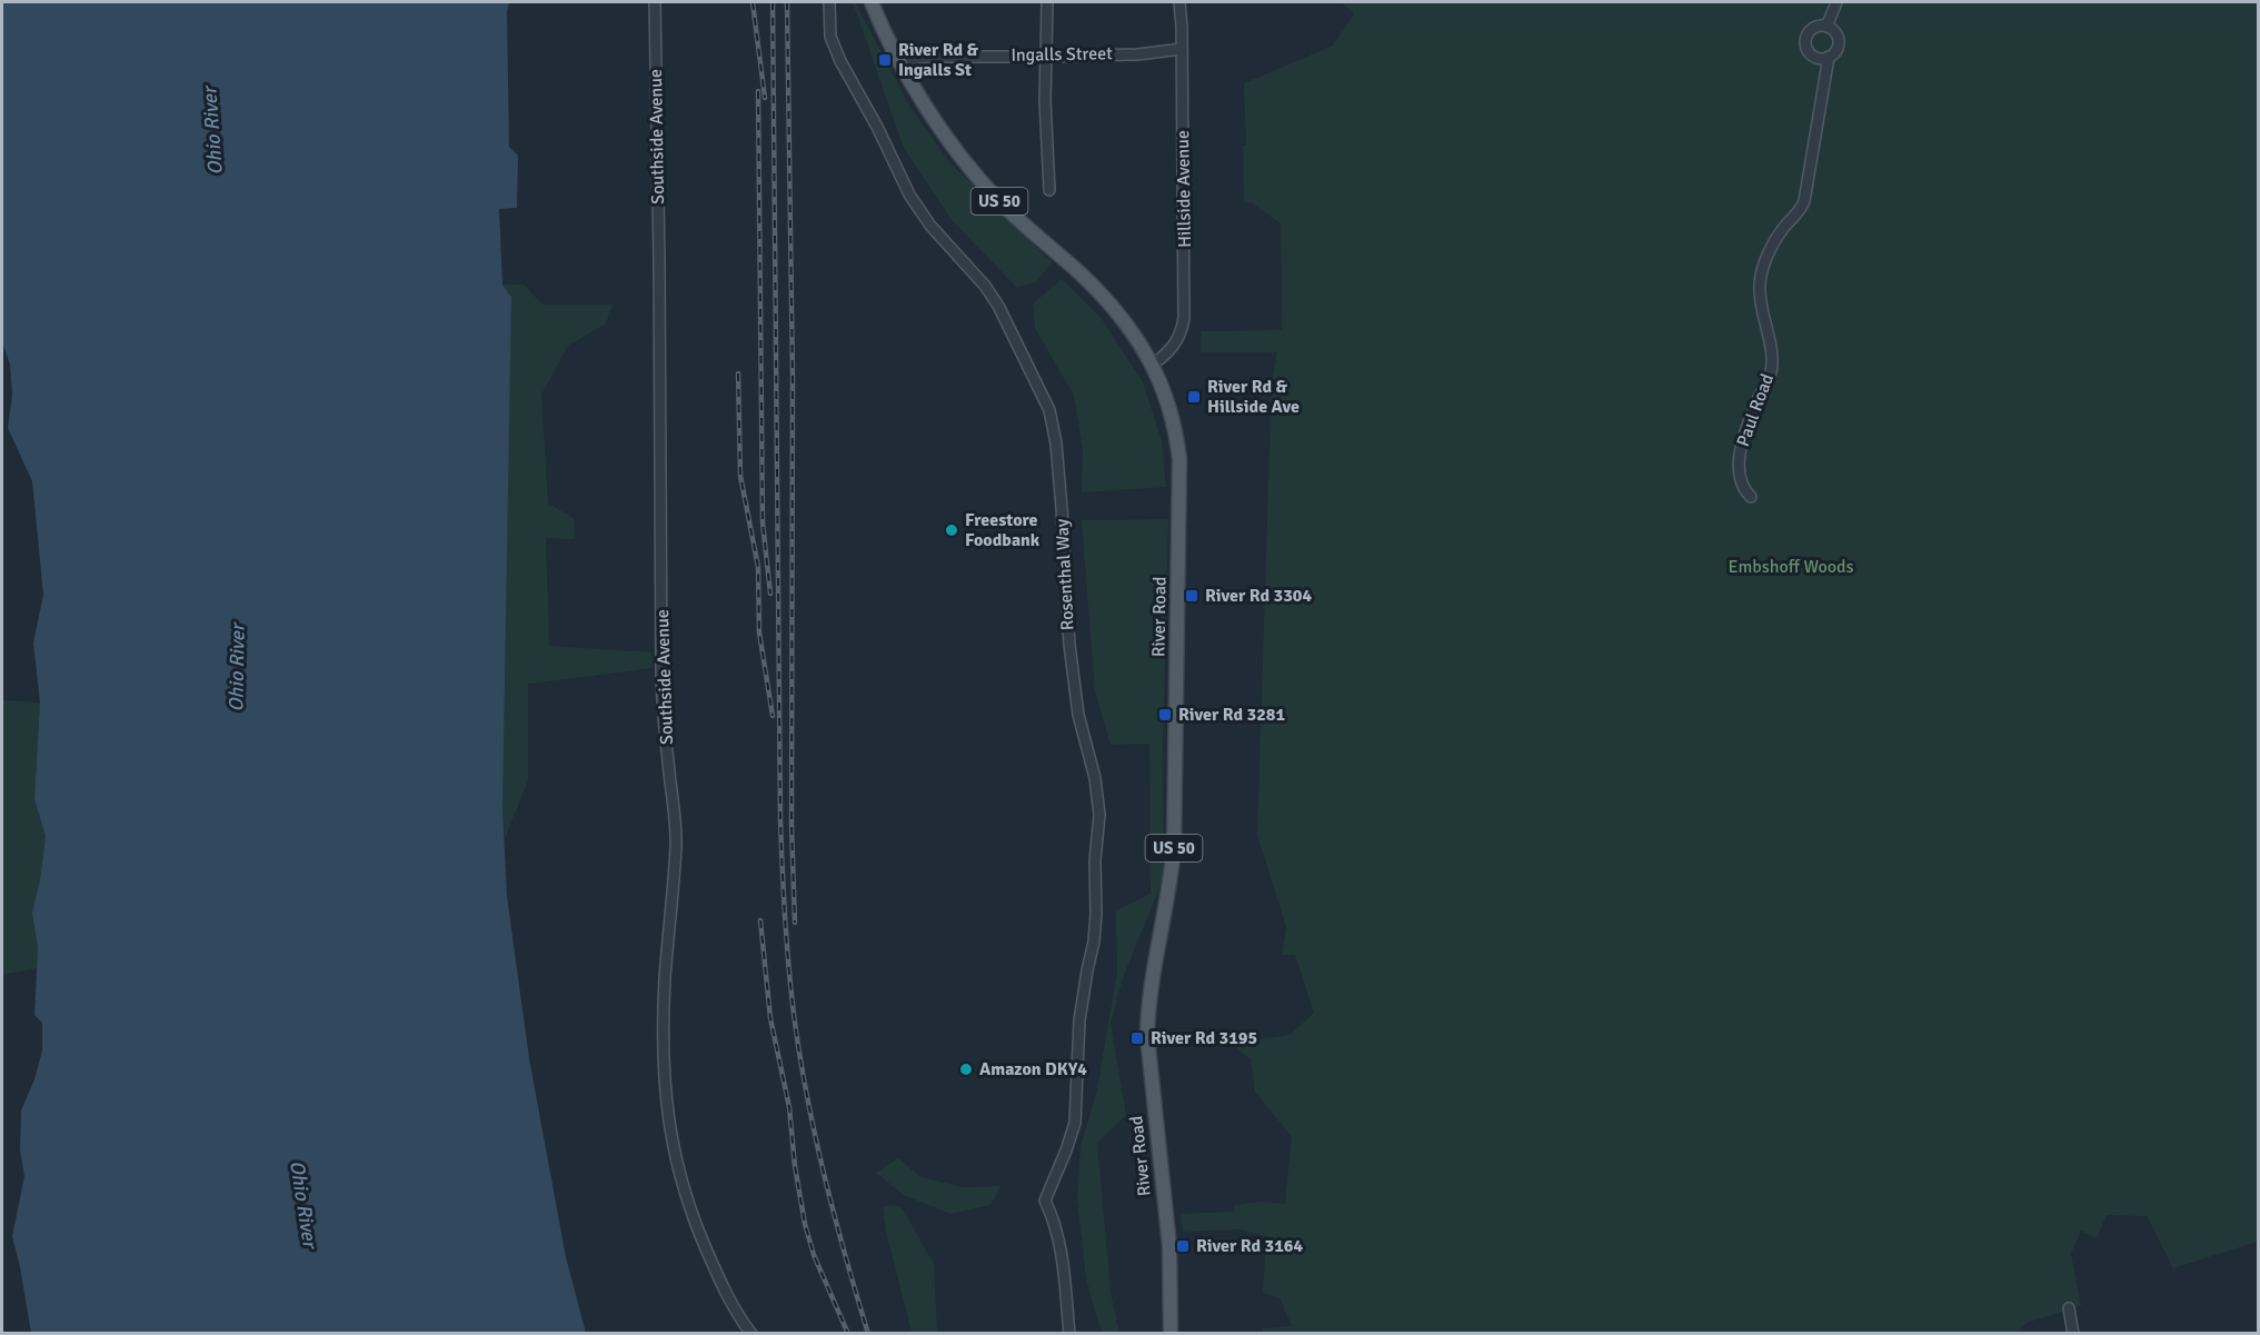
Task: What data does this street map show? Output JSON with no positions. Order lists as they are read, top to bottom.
{
  "streets": {
    "main road": ["US 50", "River Road"],
    "street": [
      "Ingalls Street",
      "Southside Avenue",
      "Hillside Avenue",
      "Paul Road",
      "Rosenthal Way"
    ]
  },
  "crossings": [
    ["Ingalls Street", "Hillside Avenue"],
    ["Ingalls Street", "River Road"],
    ["Hillside Avenue", "River Road"]
  ],
  "water": ["Ohio River"],
  "parks": ["Embshoff Woods"],
  "places": {
    "transit": [
      "River Rd & Ingalls St",
      "River Rd & Hillside Ave",
      "River Rd 3304",
      "River Rd 3281",
      "River Rd 3195",
      "River Rd 3164"
    ],
    "other": ["Freestore Foodbank", "Amazon DKY4"]
  }
}
